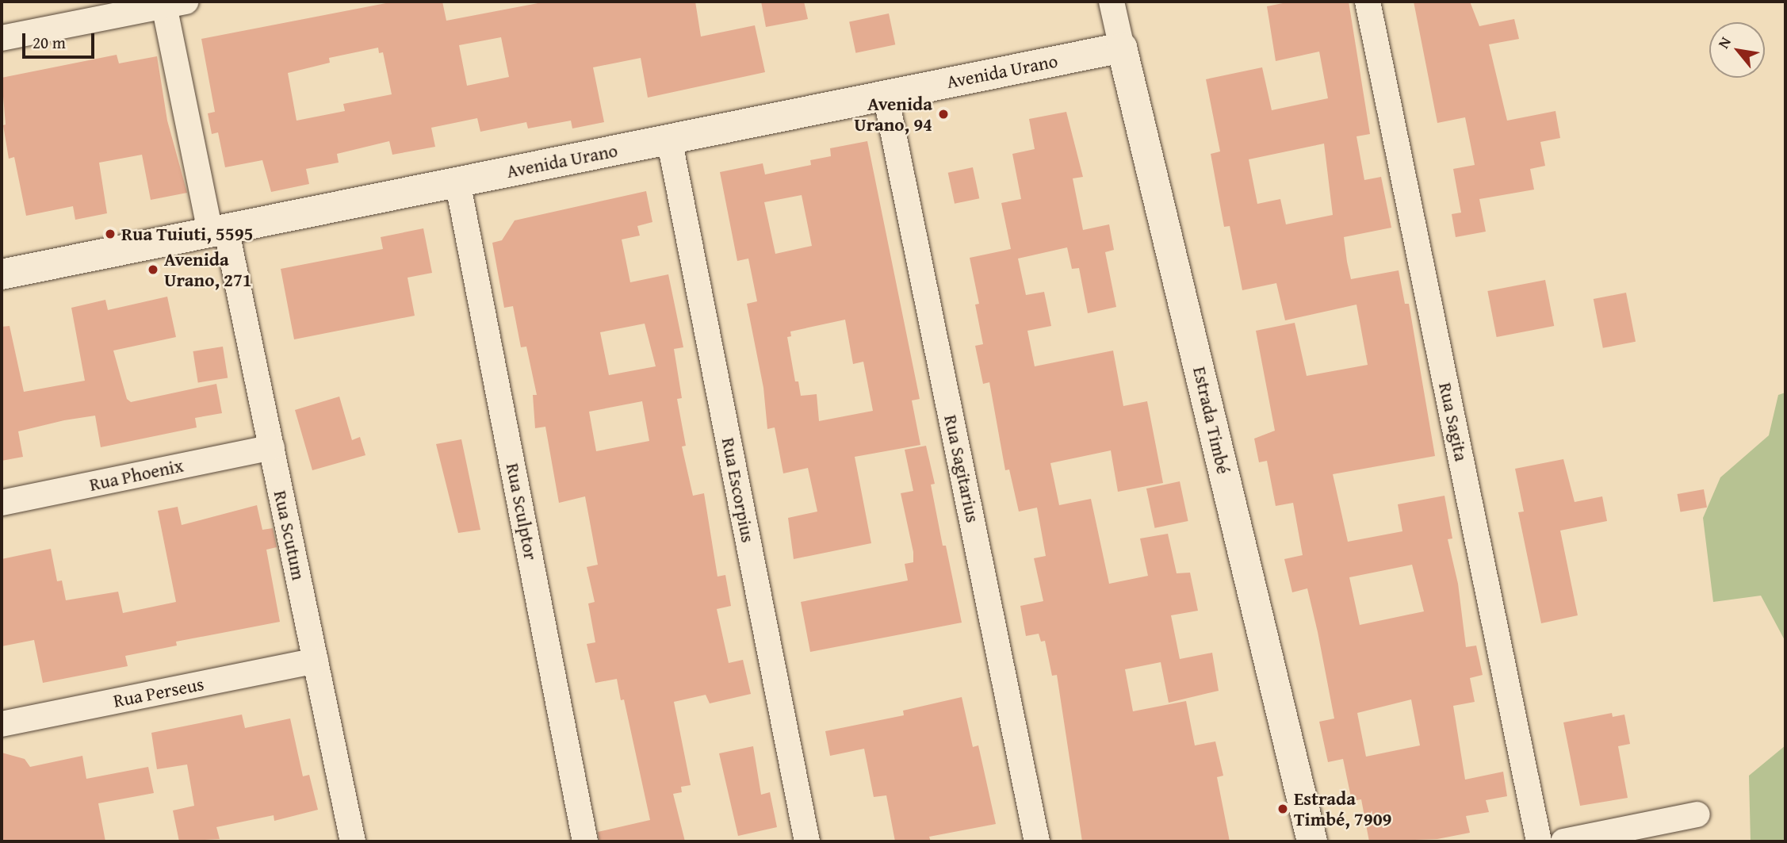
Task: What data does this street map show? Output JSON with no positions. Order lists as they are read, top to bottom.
{
  "streets": {
    "street": [
      "Avenida Urano",
      "Estrada Timbé",
      "Rua Sagita",
      "Rua Sagitarius",
      "Rua Phoenix",
      "Rua Escorpius",
      "Rua Sculptor",
      "Rua Scutum",
      "Rua Perseus"
    ]
  },
  "crossings": [
    ["Avenida Urano", "Estrada Timbé"],
    ["Avenida Urano", "Rua Sagitarius"],
    ["Avenida Urano", "Rua Escorpius"],
    ["Avenida Urano", "Rua Sculptor"],
    ["Avenida Urano", "Rua Scutum"],
    ["Rua Phoenix", "Rua Scutum"],
    ["Rua Scutum", "Rua Perseus"]
  ],
  "places": [
    "Avenida Urano, 94",
    "Rua Tuiuti, 5595",
    "Avenida Urano, 271",
    "Estrada Timbé, 7909"
  ],
  "scale_bar": "20 m",
  "north": "top left"
}
